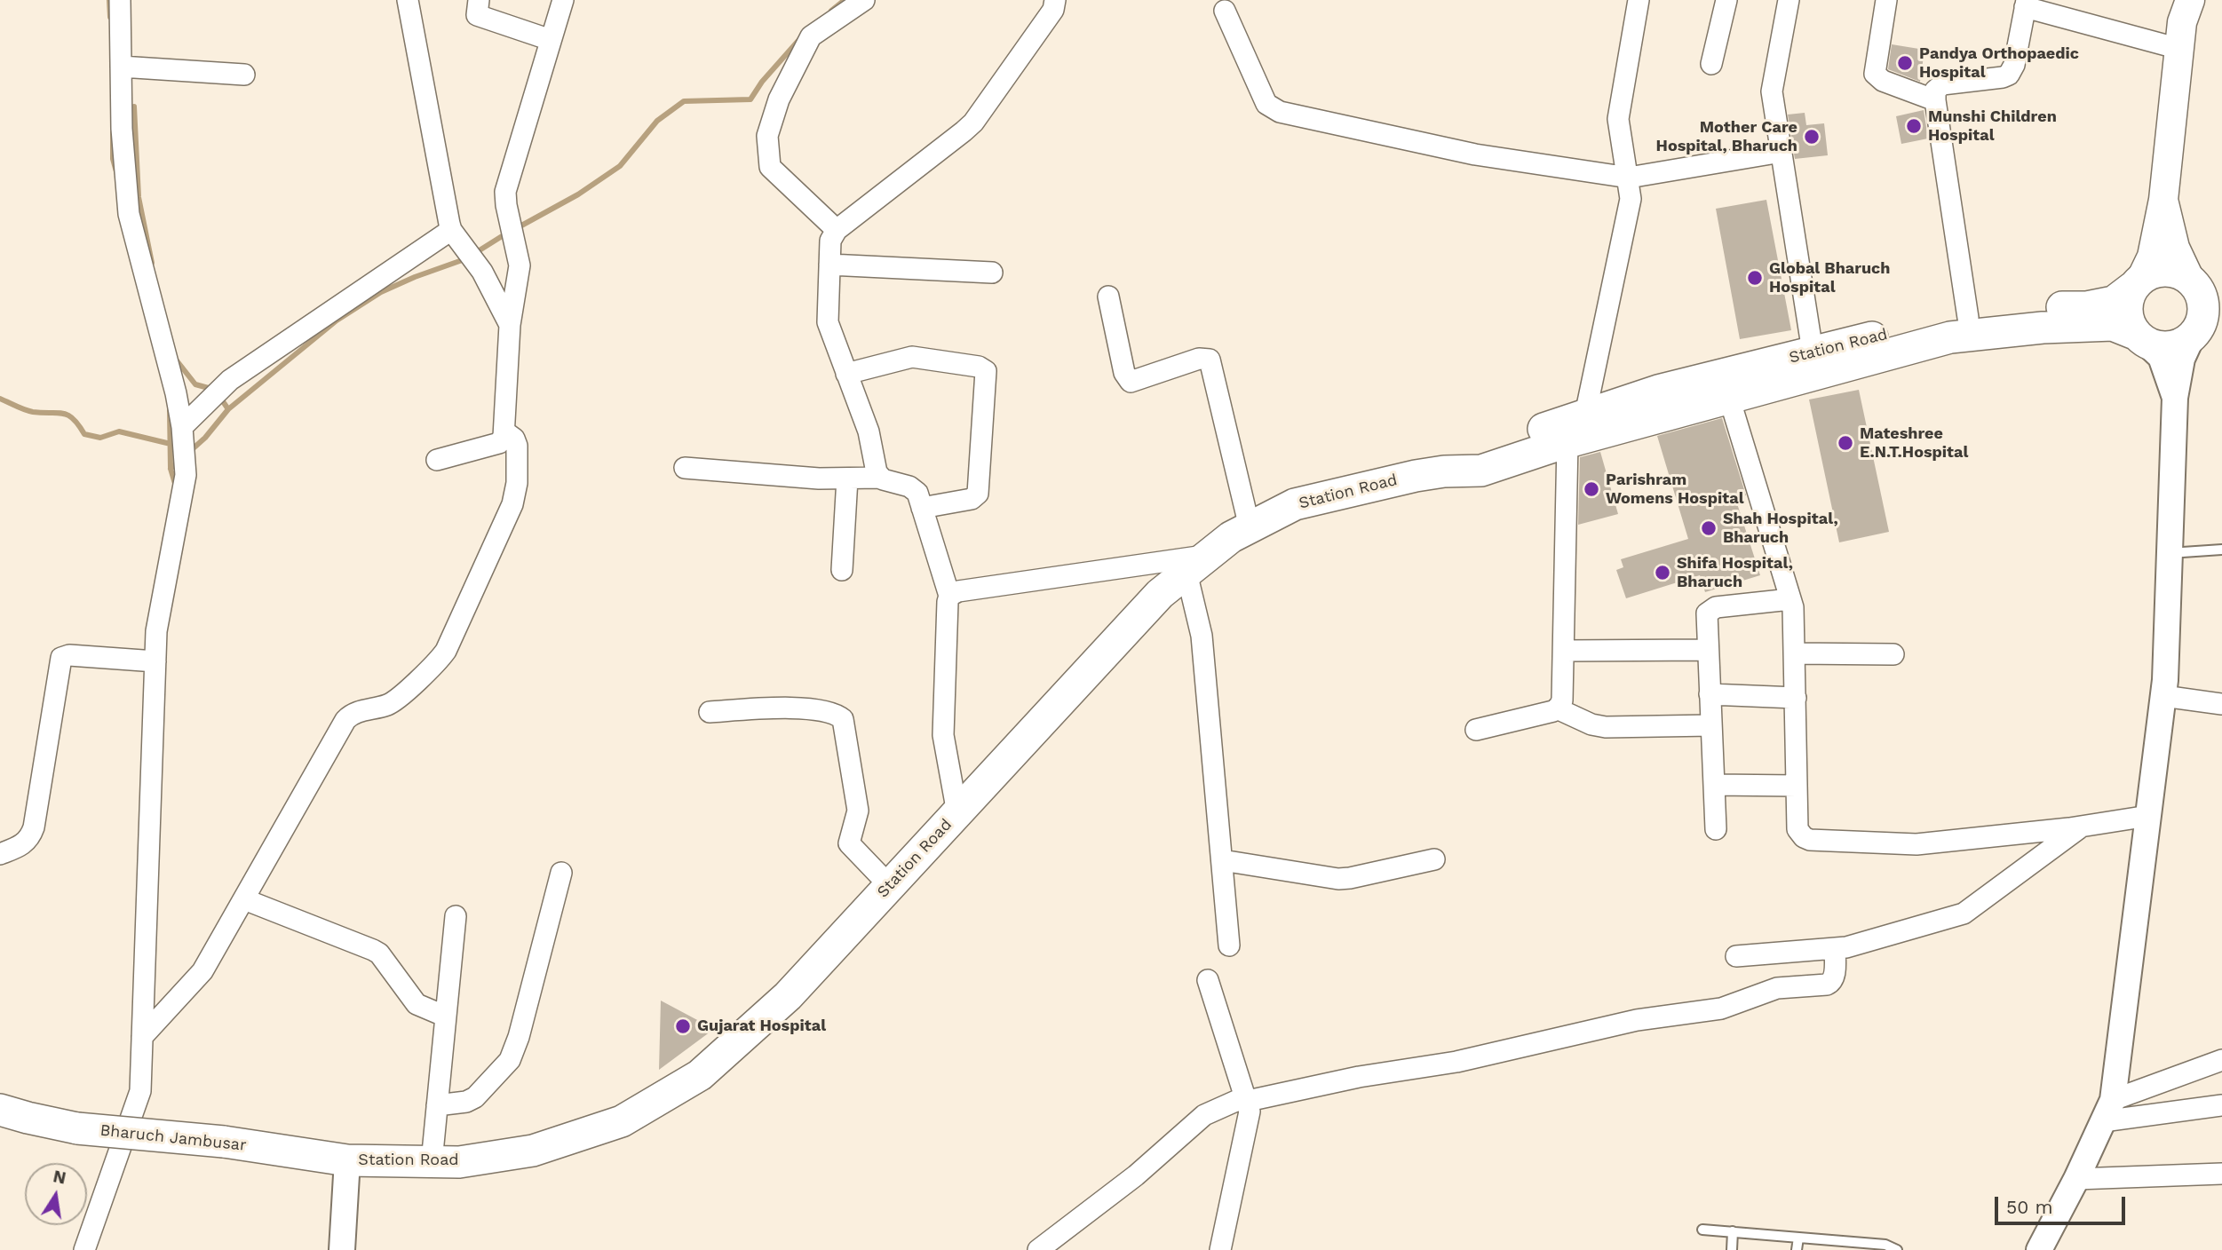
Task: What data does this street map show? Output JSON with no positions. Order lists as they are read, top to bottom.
{
  "streets": {
    "main road": ["Station Road", "Bharuch Jambusar"]
  },
  "crossings": [
    ["Station Road", "Bharuch Jambusar"]
  ],
  "places": [
    "Pandya Orthopaedic Hospital",
    "Munshi Children Hospital",
    "Mother Care Hospital, Bharuch",
    "Global Bharuch Hospital",
    "Mateshree E.N.T.Hospital",
    "Parishram Womens Hospital",
    "Shah Hospital, Bharuch",
    "Shifa Hospital, Bharuch",
    "Gujarat Hospital"
  ],
  "scale_bar": "50 m",
  "north": "top"
}
